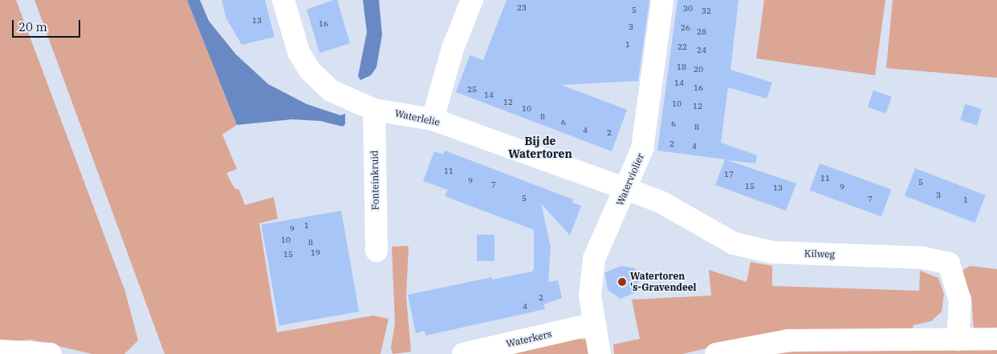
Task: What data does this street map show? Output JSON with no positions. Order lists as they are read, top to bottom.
{
  "streets": {
    "street": [
      "Waterlelie",
      "Waterviolier",
      "Fonteinkruid",
      "Kilweg",
      "Waterkers"
    ]
  },
  "crossings": [
    ["Waterlelie", "Waterviolier"],
    ["Waterlelie", "Fonteinkruid"],
    ["Waterlelie", "Kilweg"],
    ["Waterviolier", "Kilweg"],
    ["Waterviolier", "Waterkers"]
  ],
  "districts": ["Bij de Watertoren"],
  "places": ["Watertoren 's-Gravendeel"],
  "house_numbers": [
    "23",
    "30",
    "5",
    "32",
    "13",
    "16",
    "3",
    "26",
    "28",
    "1",
    "22",
    "24",
    "18",
    "20",
    "14",
    "16",
    "25",
    "14",
    "12",
    "10",
    "12",
    "10",
    "8",
    "6",
    "6",
    "8",
    "4",
    "2",
    "2",
    "4",
    "11",
    "17",
    "11",
    "9",
    "5",
    "7",
    "15",
    "9",
    "13",
    "3",
    "5",
    "7",
    "1",
    "1",
    "9",
    "10",
    "8",
    "19",
    "15",
    "2",
    "4"
  ],
  "scale_bar": "20 m"
}
